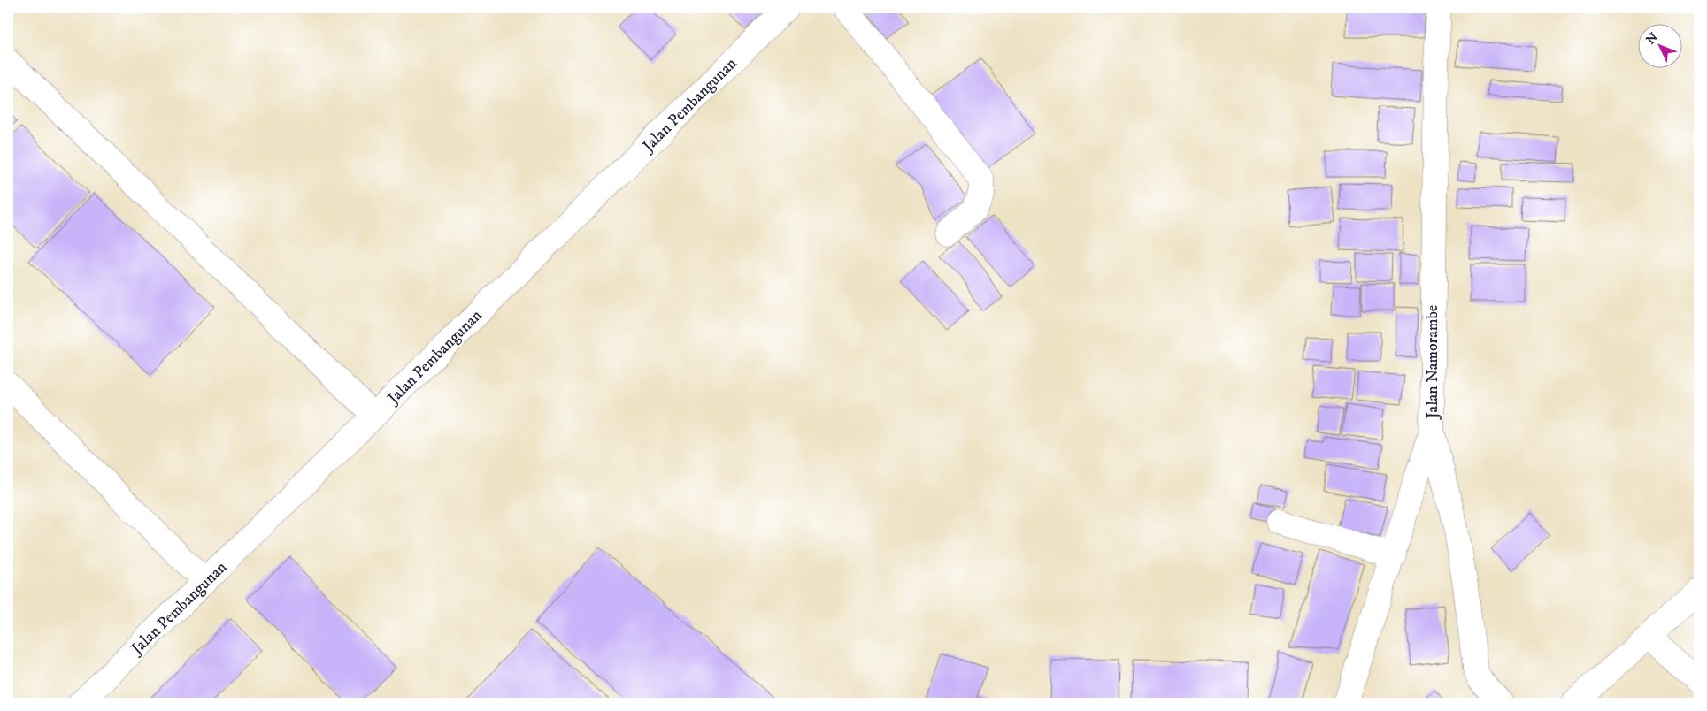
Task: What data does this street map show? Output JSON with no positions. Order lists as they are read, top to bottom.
{
  "streets": {
    "street": ["Jalan Pembangunan", "Jalan Namorambe"]
  },
  "north": "top left"
}
